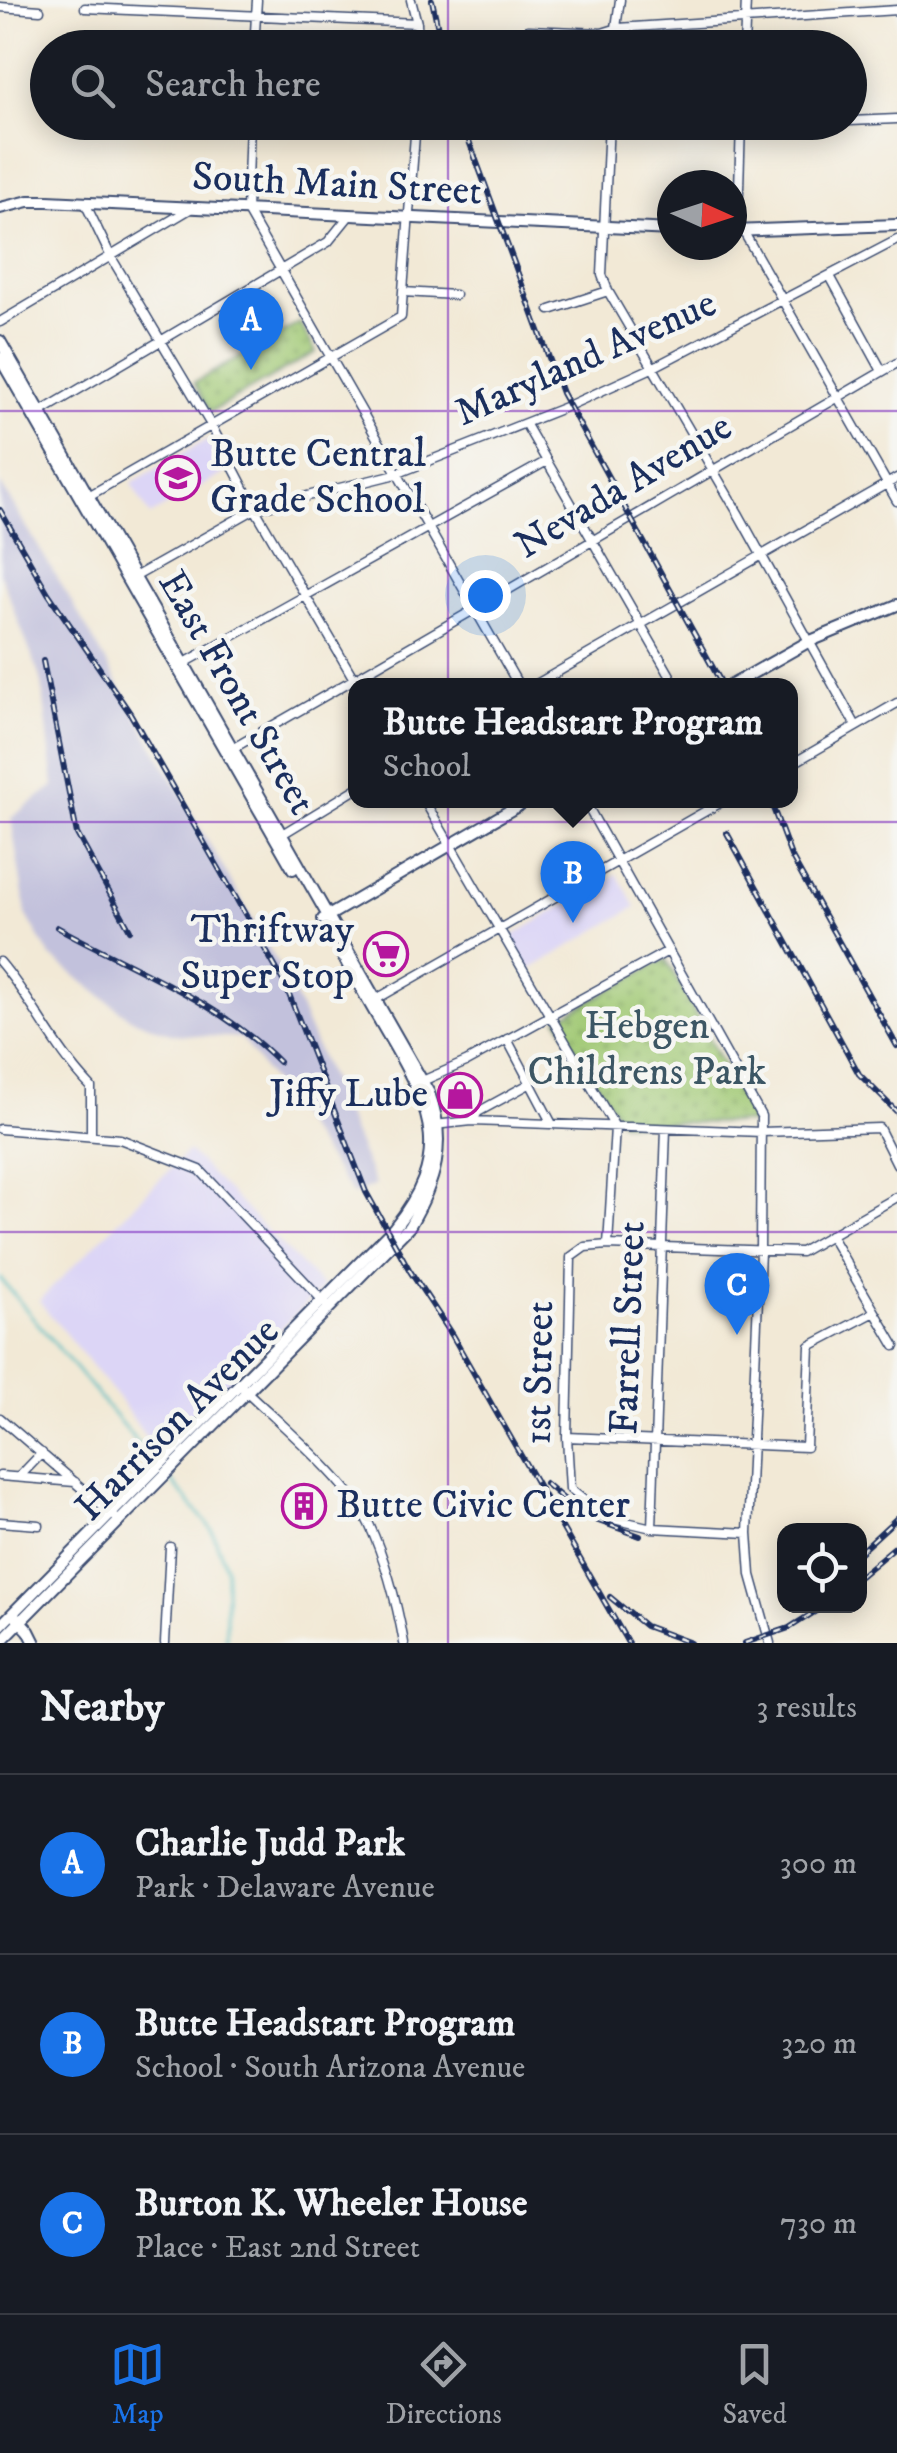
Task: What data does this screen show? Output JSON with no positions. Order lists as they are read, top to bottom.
{
  "streets": {
    "main road": ["South Main Street", "East Front Street", "Harrison Avenue"],
    "street": [
      "Maryland Avenue",
      "Nevada Avenue",
      "Farrell Street",
      "1st Street"
    ]
  },
  "crossings": [
    ["Maryland Avenue", "East Front Street"],
    ["Nevada Avenue", "East Front Street"],
    ["East Front Street", "Harrison Avenue"],
    ["Farrell Street", "1st Street"]
  ],
  "parks": ["Hebgen Childrens Park"],
  "places": {
    "school or university": ["Butte Central Grade School"],
    "supermarket": ["Thriftway Super Stop"],
    "shop": ["Jiffy Lube"],
    "building": ["Butte Civic Center"]
  },
  "north": "right",
  "page": {
    "search": "Search here",
    "pins": ["A", "B", "C"],
    "popup": ["Butte Headstart Program", "School"],
    "heading": ["Nearby", "3 results"],
    "list": [
      {
        "mark": "A",
        "name": "Charlie Judd Park",
        "note": "Park · Delaware Avenue",
        "value": "300 m"
      },
      {
        "mark": "B",
        "name": "Butte Headstart Program",
        "note": "School · South Arizona Avenue",
        "value": "320 m"
      },
      {
        "mark": "C",
        "name": "Burton K. Wheeler House",
        "note": "Place · East 2nd Street",
        "value": "730 m"
      }
    ],
    "nav": ["Map", "Directions", "Saved"]
  }
}
